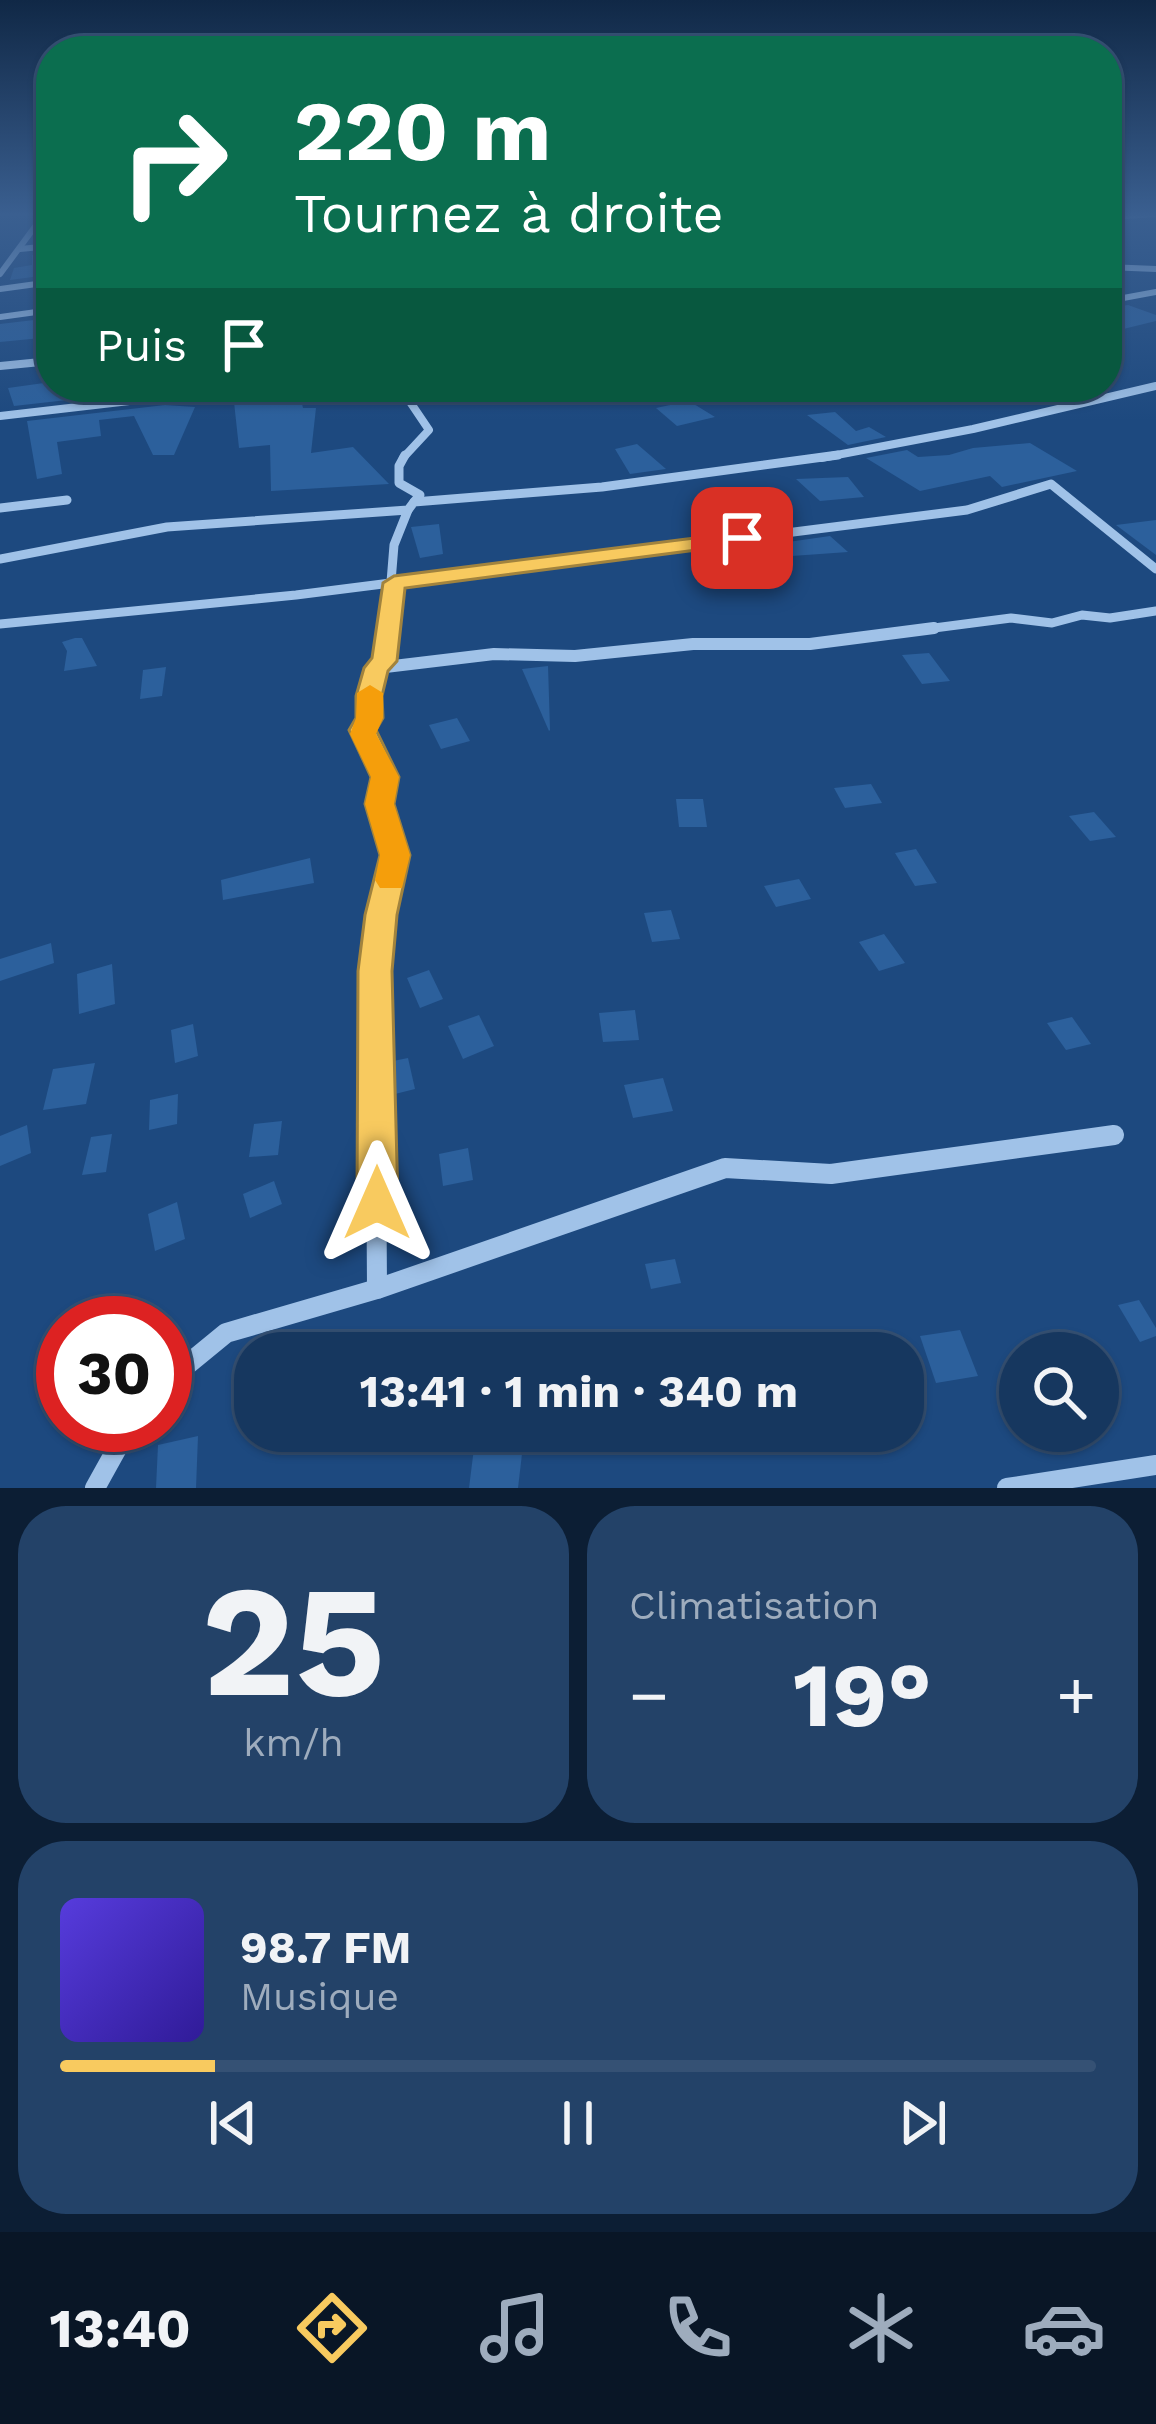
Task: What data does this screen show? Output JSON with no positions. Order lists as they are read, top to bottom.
{
  "page": {
    "turn": ["220 m", "Tournez à droite"],
    "then": "Puis",
    "limit": "30",
    "trip": "13:41 · 1 min · 340 m",
    "tile": [
      ["25", "km/h"],
      "Climatisation"
    ],
    "heat": ["−", "19°", "+"],
    "song": ["98.7 FM", "Musique"],
    "tabs": "13:40"
  }
}
